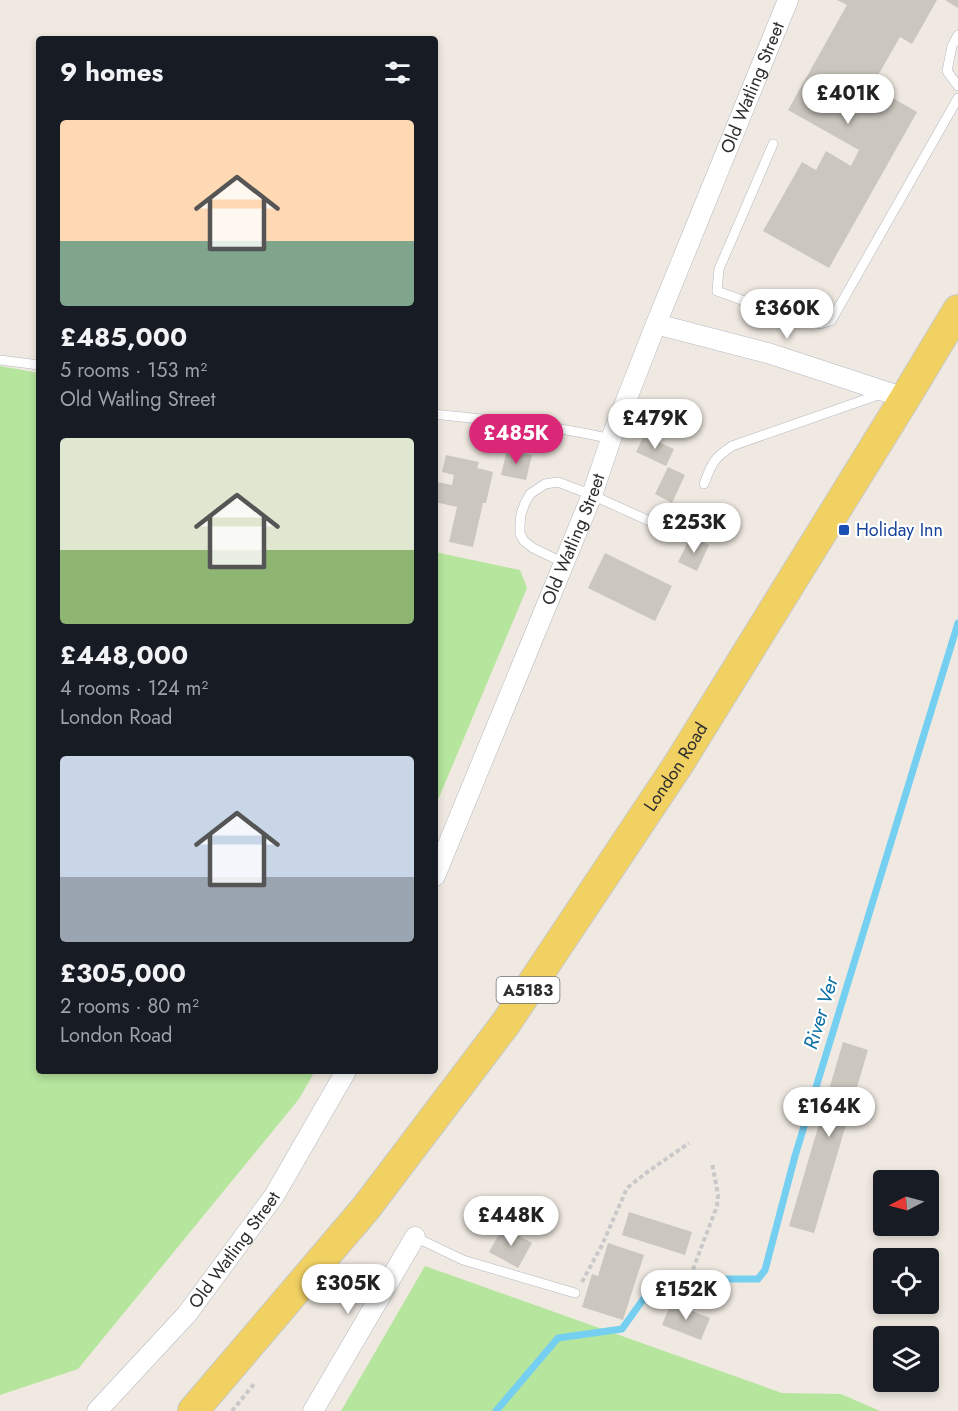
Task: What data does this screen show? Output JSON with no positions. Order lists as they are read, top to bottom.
{
  "streets": {
    "main road": ["London Road", "A5183"],
    "street": ["Old Watling Street"]
  },
  "water": ["River Ver"],
  "places": {
    "transit": ["Holiday Inn"]
  },
  "north": "left",
  "page": {
    "heading": "9 homes",
    "price": [
      "£401K",
      "£360K",
      "£479K",
      "£485K",
      "£253K",
      "£164K",
      "£448K",
      "£305K",
      "£152K"
    ],
    "list": [
      {
        "name": "£485,000",
        "note": "5 rooms · 153 m² · Old Watling Street"
      },
      {
        "name": "£448,000",
        "note": "4 rooms · 124 m² · London Road"
      },
      {
        "name": "£305,000",
        "note": "2 rooms · 80 m² · London Road"
      }
    ]
  }
}
